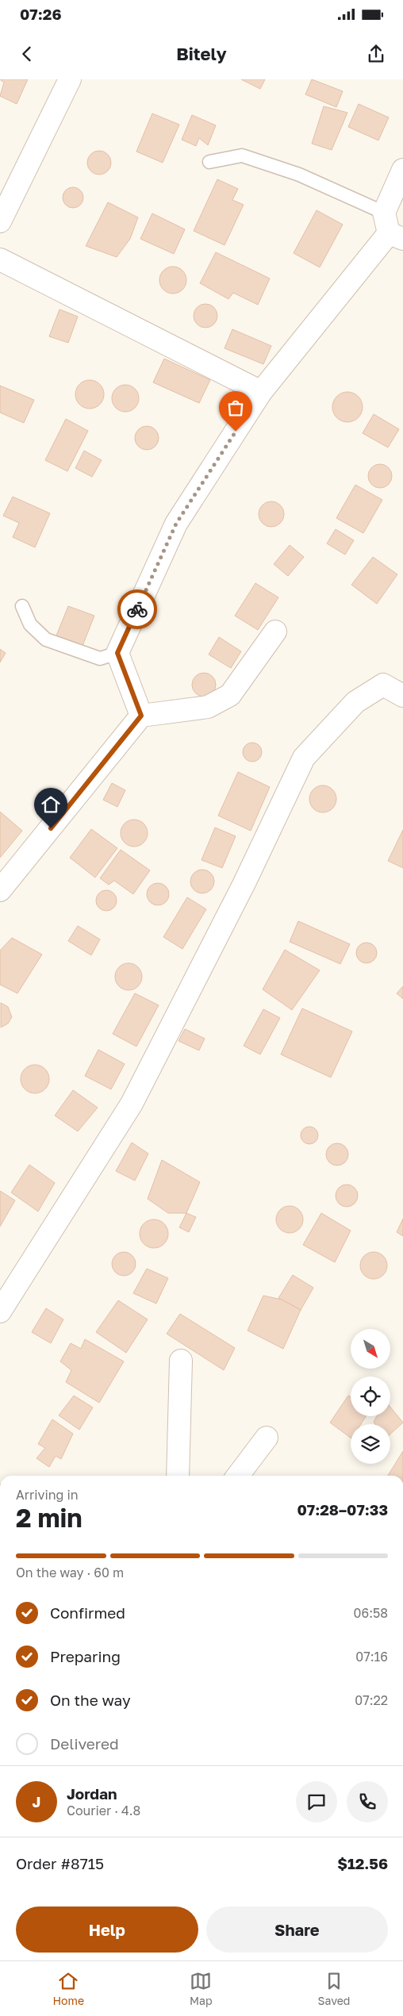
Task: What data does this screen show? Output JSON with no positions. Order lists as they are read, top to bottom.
{
  "north": "bottom right",
  "page": {
    "status": "07:26",
    "header": "Bitely",
    "heading": ["2 min", "Arriving in", "07:28–07:33"],
    "panel": [
      "Jordan",
      "Courier · 4.8",
      "Order #8715",
      "$12.56"
    ],
    "bar": "On the way · 60 m",
    "list": [
      ["Confirmed", "06:58"],
      ["Preparing", "07:16"],
      ["On the way", "07:22"],
      "Delivered"
    ],
    "round": "J",
    "buttons": ["Help", "Share"],
    "tabs": ["Home", "Map", "Saved"]
  }
}
